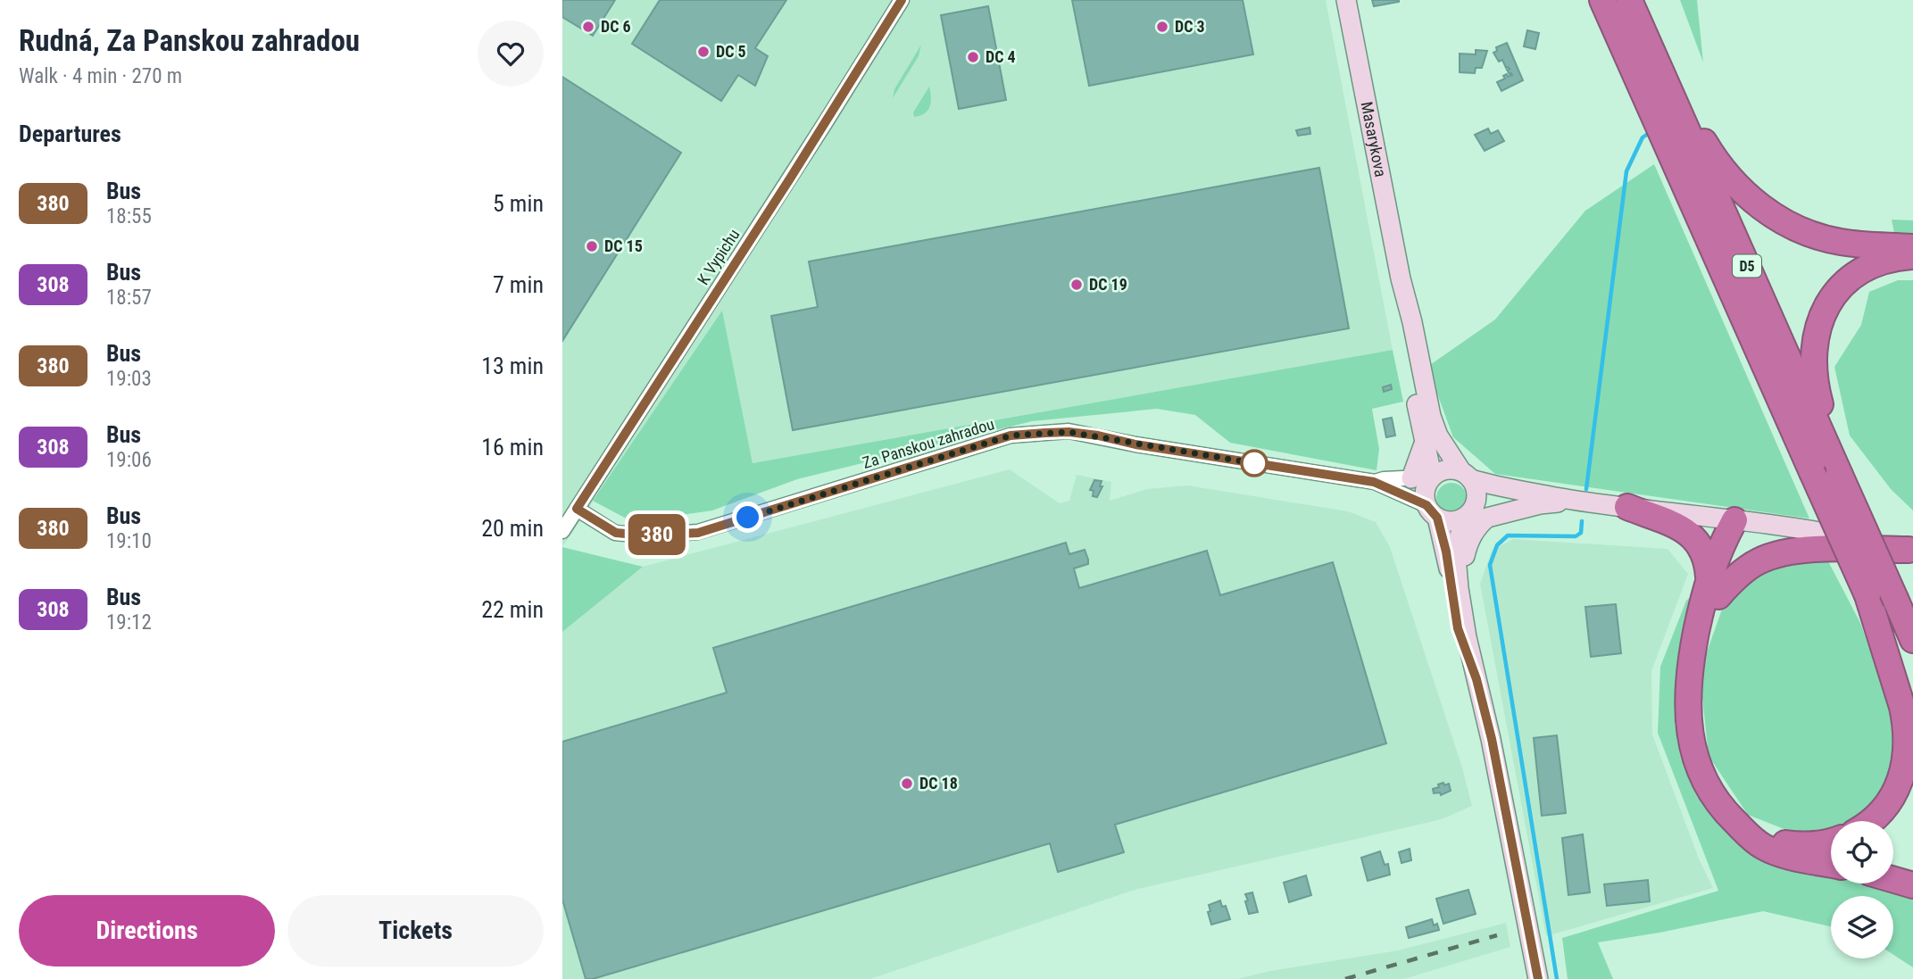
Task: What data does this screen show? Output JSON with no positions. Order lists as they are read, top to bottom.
{
  "streets": {
    "highway": ["D5"],
    "main road": ["Masarykova"],
    "street": ["K Vypichu", "Za Panskou zahradou"]
  },
  "crossings": [
    ["Masarykova", "Za Panskou zahradou"],
    ["K Vypichu", "Za Panskou zahradou"]
  ],
  "places": [
    "DC 6",
    "DC 3",
    "DC 5",
    "DC 4",
    "DC 15",
    "DC 19",
    "DC 18"
  ],
  "lines": ["bus line 380"],
  "page": {
    "heading": [
      ["Rudná, Za Panskou zahradou", "Walk · 4 min · 270 m"],
      "Departures"
    ],
    "on_map": "380",
    "list": [
      {
        "mark": "380",
        "name": "Bus",
        "note": "18:55",
        "value": "5 min"
      },
      {
        "mark": "308",
        "name": "Bus",
        "note": "18:57",
        "value": "7 min"
      },
      {
        "mark": "380",
        "name": "Bus",
        "note": "19:03",
        "value": "13 min"
      },
      {
        "mark": "308",
        "name": "Bus",
        "note": "19:06",
        "value": "16 min"
      },
      {
        "mark": "380",
        "name": "Bus",
        "note": "19:10",
        "value": "20 min"
      },
      {
        "mark": "308",
        "name": "Bus",
        "note": "19:12",
        "value": "22 min"
      }
    ],
    "buttons": ["Directions", "Tickets"]
  }
}
